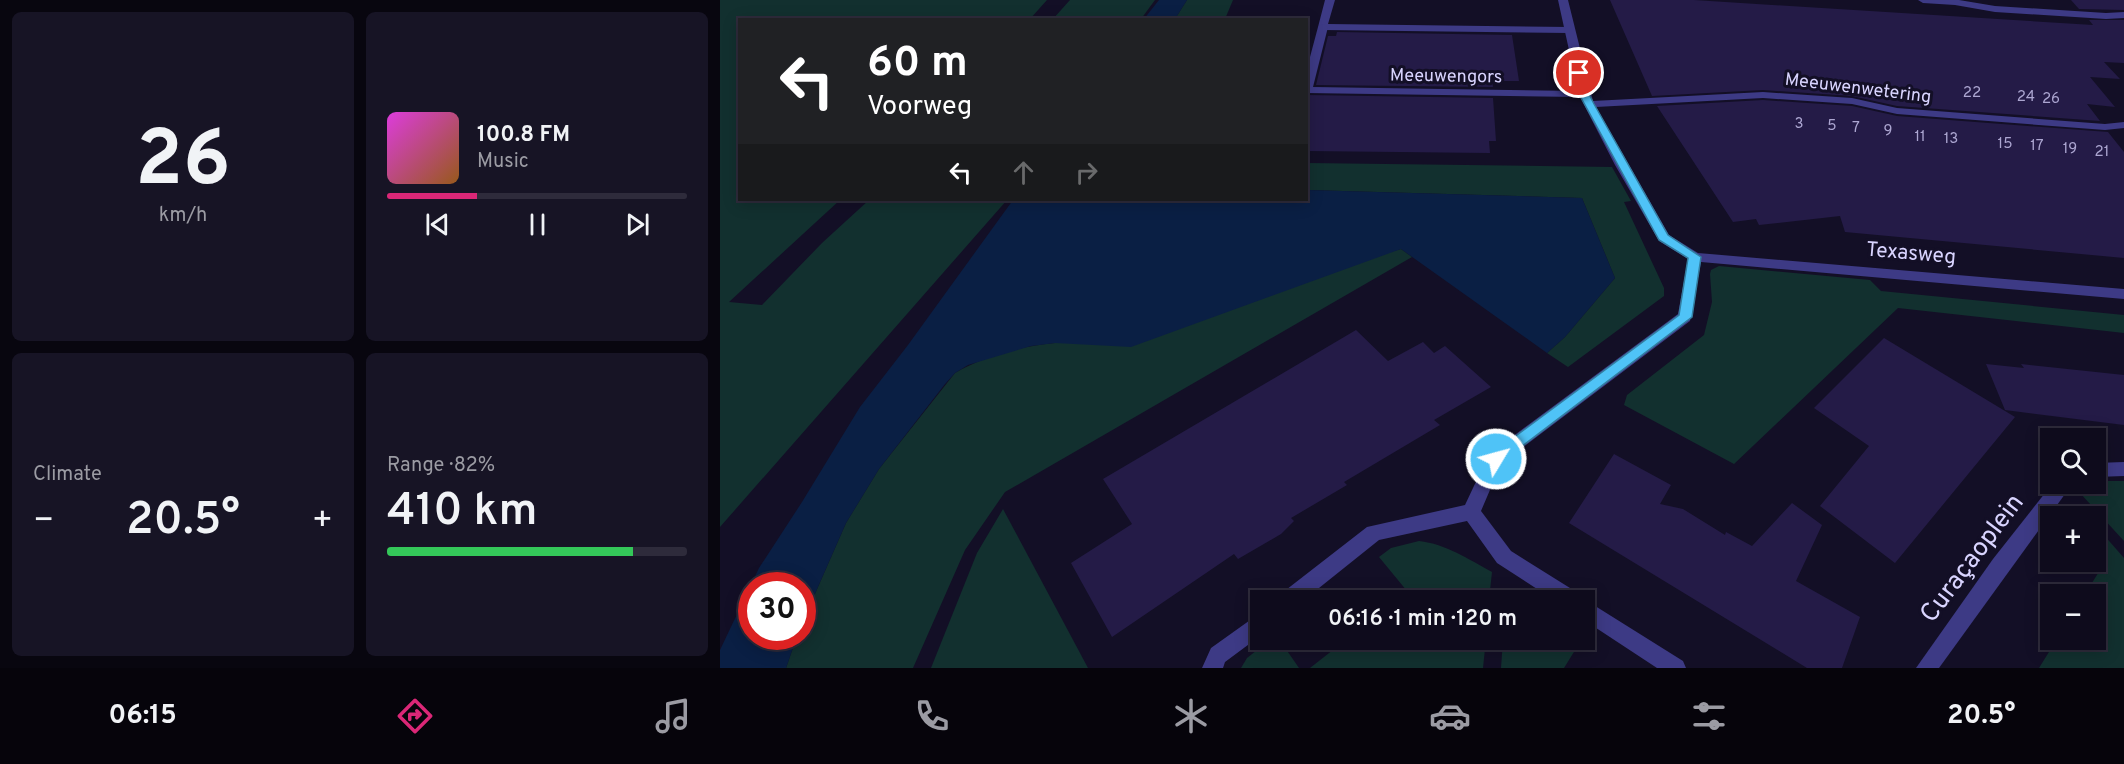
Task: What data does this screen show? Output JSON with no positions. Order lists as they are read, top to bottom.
{
  "streets": {
    "street": [
      "Meeuwengors",
      "Meeuwenwetering",
      "Texasweg",
      "Curaçaoplein"
    ]
  },
  "crossings": [
    ["Meeuwengors", "Meeuwenwetering"]
  ],
  "house_numbers": [
    "22",
    "24",
    "26",
    "3",
    "5",
    "7",
    "9",
    "11",
    "13",
    "15",
    "17",
    "19",
    "21"
  ],
  "page": {
    "tile": [
      ["26", "km/h"],
      "Climate",
      ["Range · 82%", "410 km"]
    ],
    "turn": ["60 m", "Voorweg"],
    "song": ["100.8 FM", "Music"],
    "map_buttons": ["+", "−"],
    "heat": ["−", "20.5°", "+"],
    "limit": "30",
    "trip": "06:16 · 1 min · 120 m",
    "tabs": ["06:15", "20.5°"]
  }
}
